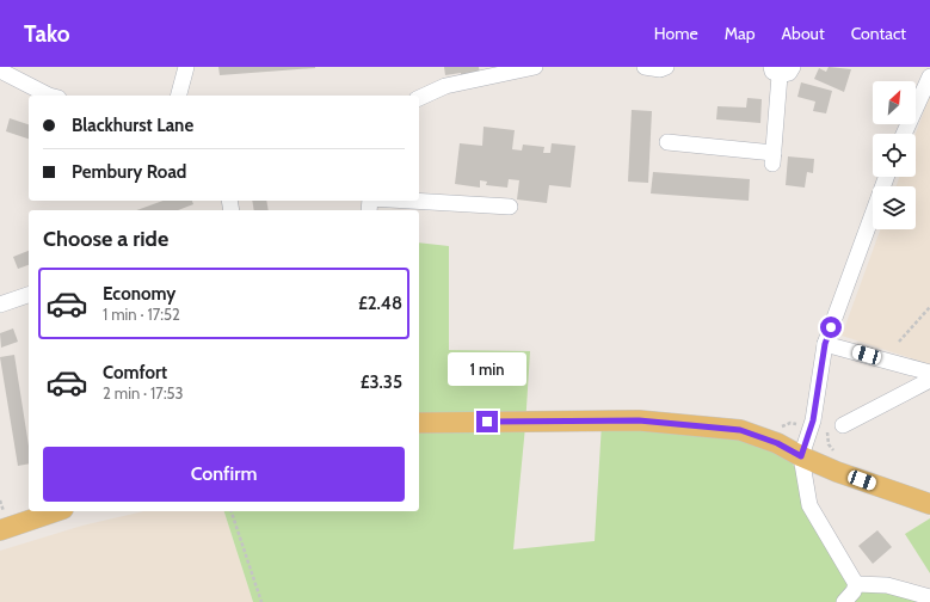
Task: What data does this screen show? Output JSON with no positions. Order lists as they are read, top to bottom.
{
  "north": "top right",
  "page": {
    "header": "Tako",
    "nav": [
      "Home",
      "Map",
      "About",
      "Contact"
    ],
    "banner": ["Blackhurst Lane", "Pembury Road"],
    "heading": "Choose a ride",
    "list": [
      {
        "name": "Economy",
        "note": "1 min · 17:52",
        "value": "£2.48"
      },
      {
        "name": "Comfort",
        "note": "2 min · 17:53",
        "value": "£3.35"
      }
    ],
    "bubble": "1 min",
    "buttons": "Confirm"
  }
}
